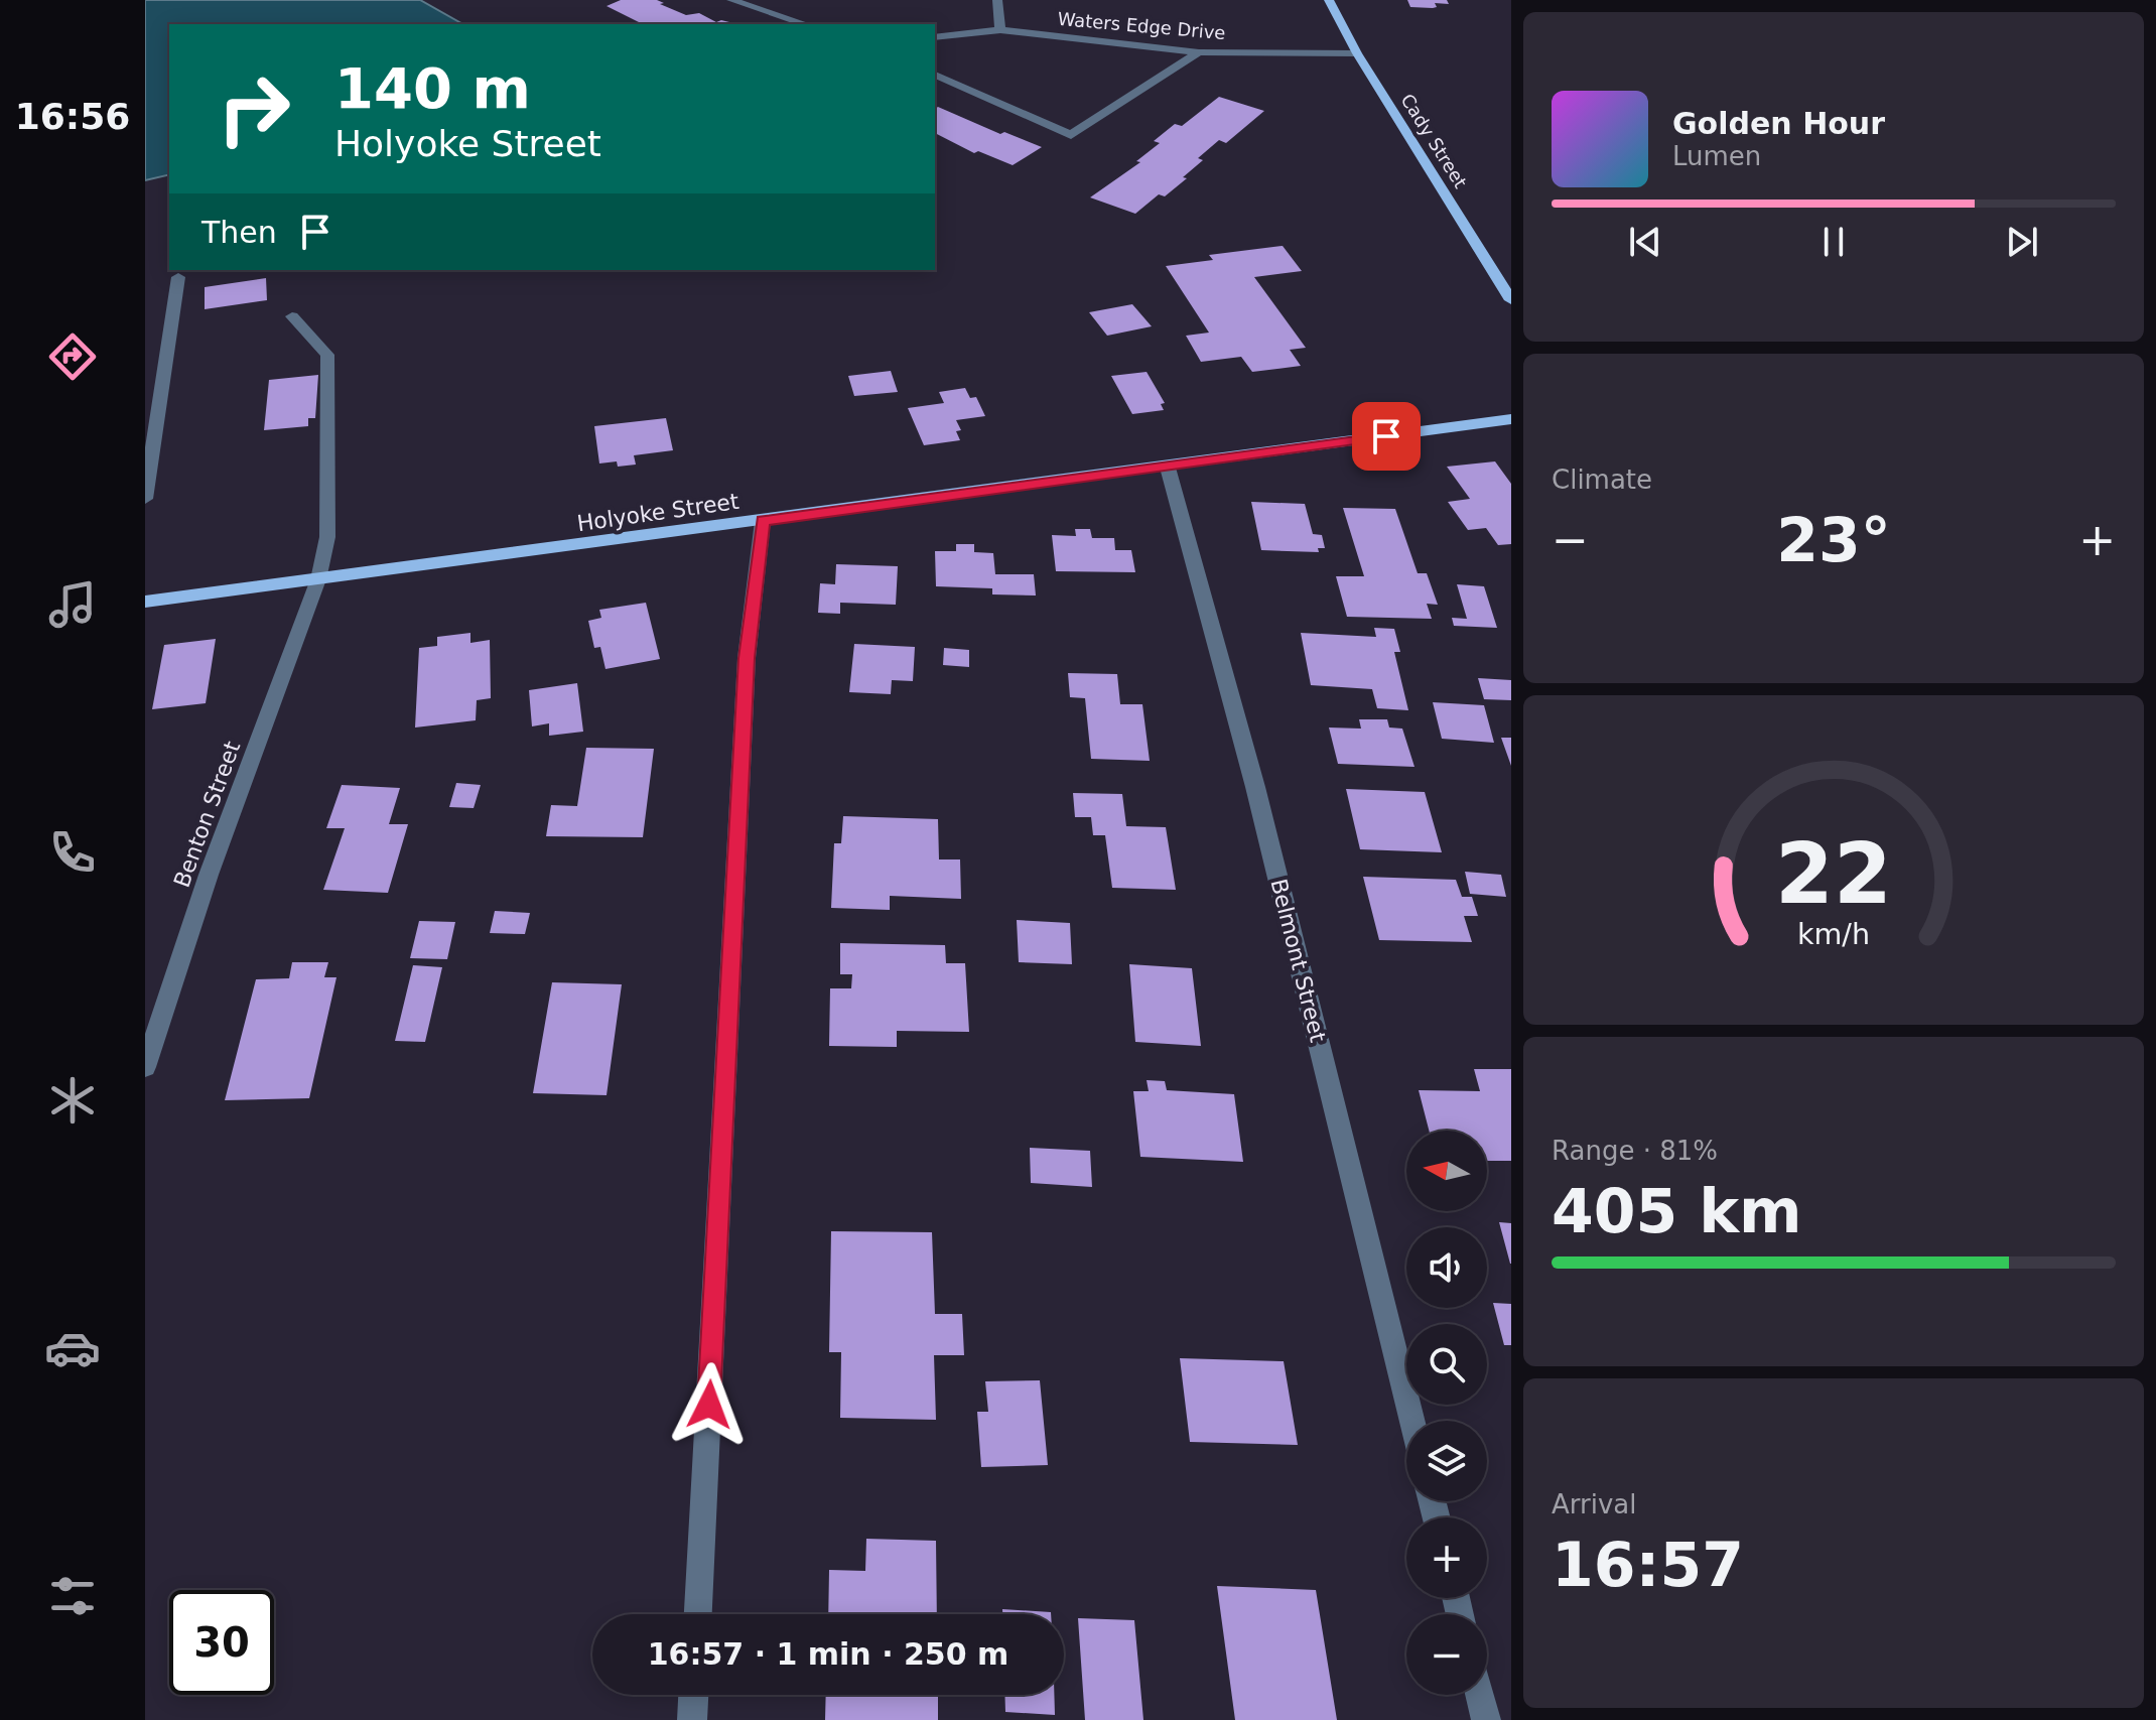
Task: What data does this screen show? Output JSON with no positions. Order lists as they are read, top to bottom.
{
  "streets": {
    "main road": ["Cady Street", "Holyoke Street"],
    "street": ["Waters Edge Drive", "Benton Street", "Belmont Street"]
  },
  "crossings": [
    ["Waters Edge Drive", "Cady Street"],
    ["Holyoke Street", "Benton Street"],
    ["Holyoke Street", "Belmont Street"]
  ],
  "north": "left",
  "page": {
    "tabs": "16:56",
    "turn": ["140 m", "Holyoke Street"],
    "song": ["Golden Hour", "Lumen"],
    "then": "Then",
    "tile": [
      "Climate",
      ["Range · 81%", "405 km"],
      ["Arrival", "16:57"]
    ],
    "heat": ["−", "23°", "+"],
    "map_buttons": ["+", "−"],
    "limit": "30",
    "trip": "16:57 · 1 min · 250 m",
    "gauge": ["22", "km/h"]
  }
}
